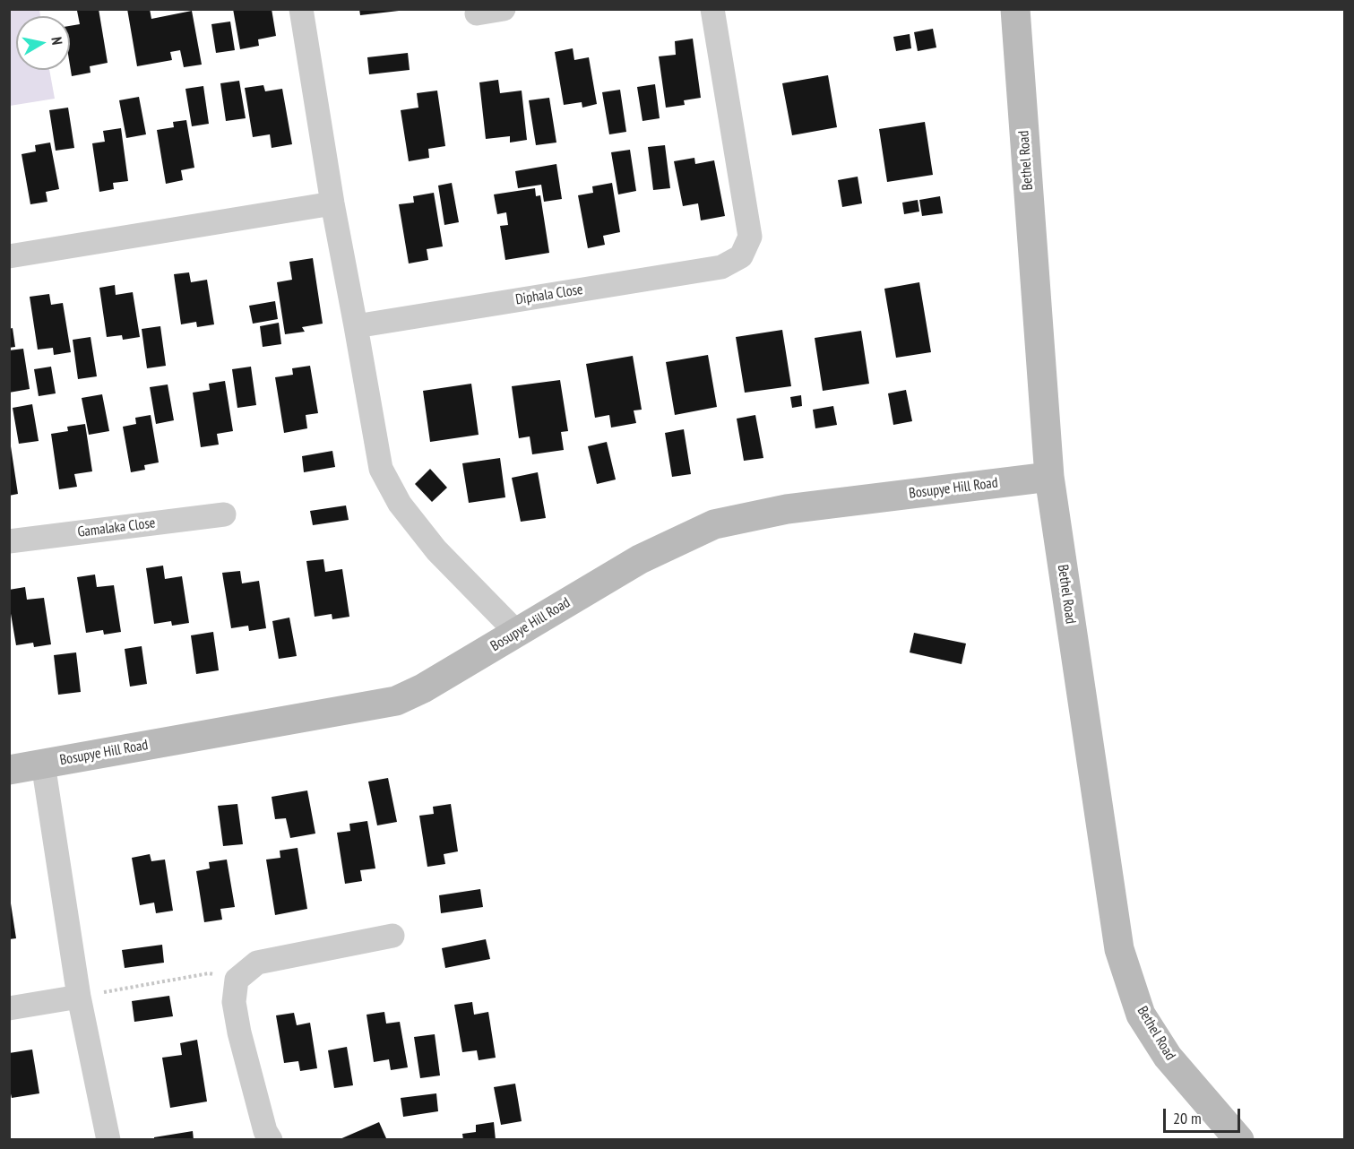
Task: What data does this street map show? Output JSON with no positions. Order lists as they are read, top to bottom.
{
  "streets": {
    "street": [
      "Bethel Road",
      "Diphala Close",
      "Bosupye Hill Road",
      "Gamalaka Close"
    ]
  },
  "crossings": [
    ["Bethel Road", "Bosupye Hill Road"]
  ],
  "scale_bar": "20 m",
  "north": "right"
}
